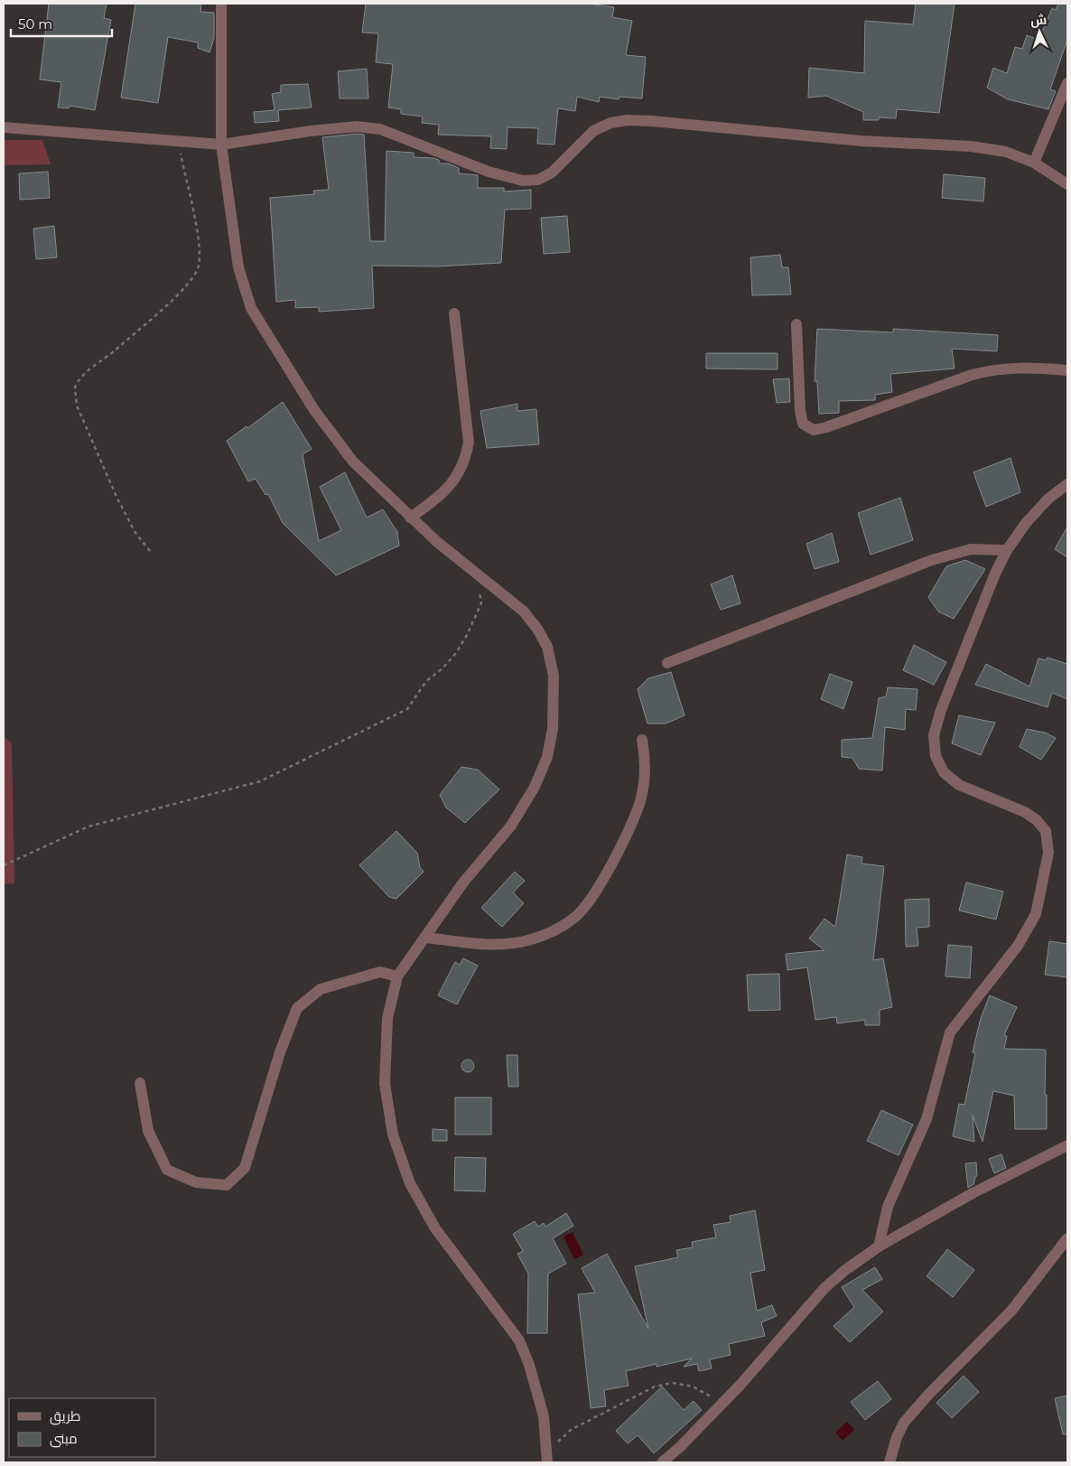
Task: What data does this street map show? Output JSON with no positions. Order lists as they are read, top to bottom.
{
  "legend": ["طريق", "مبنى"],
  "scale_bar": "50 m",
  "north": "top"
}
